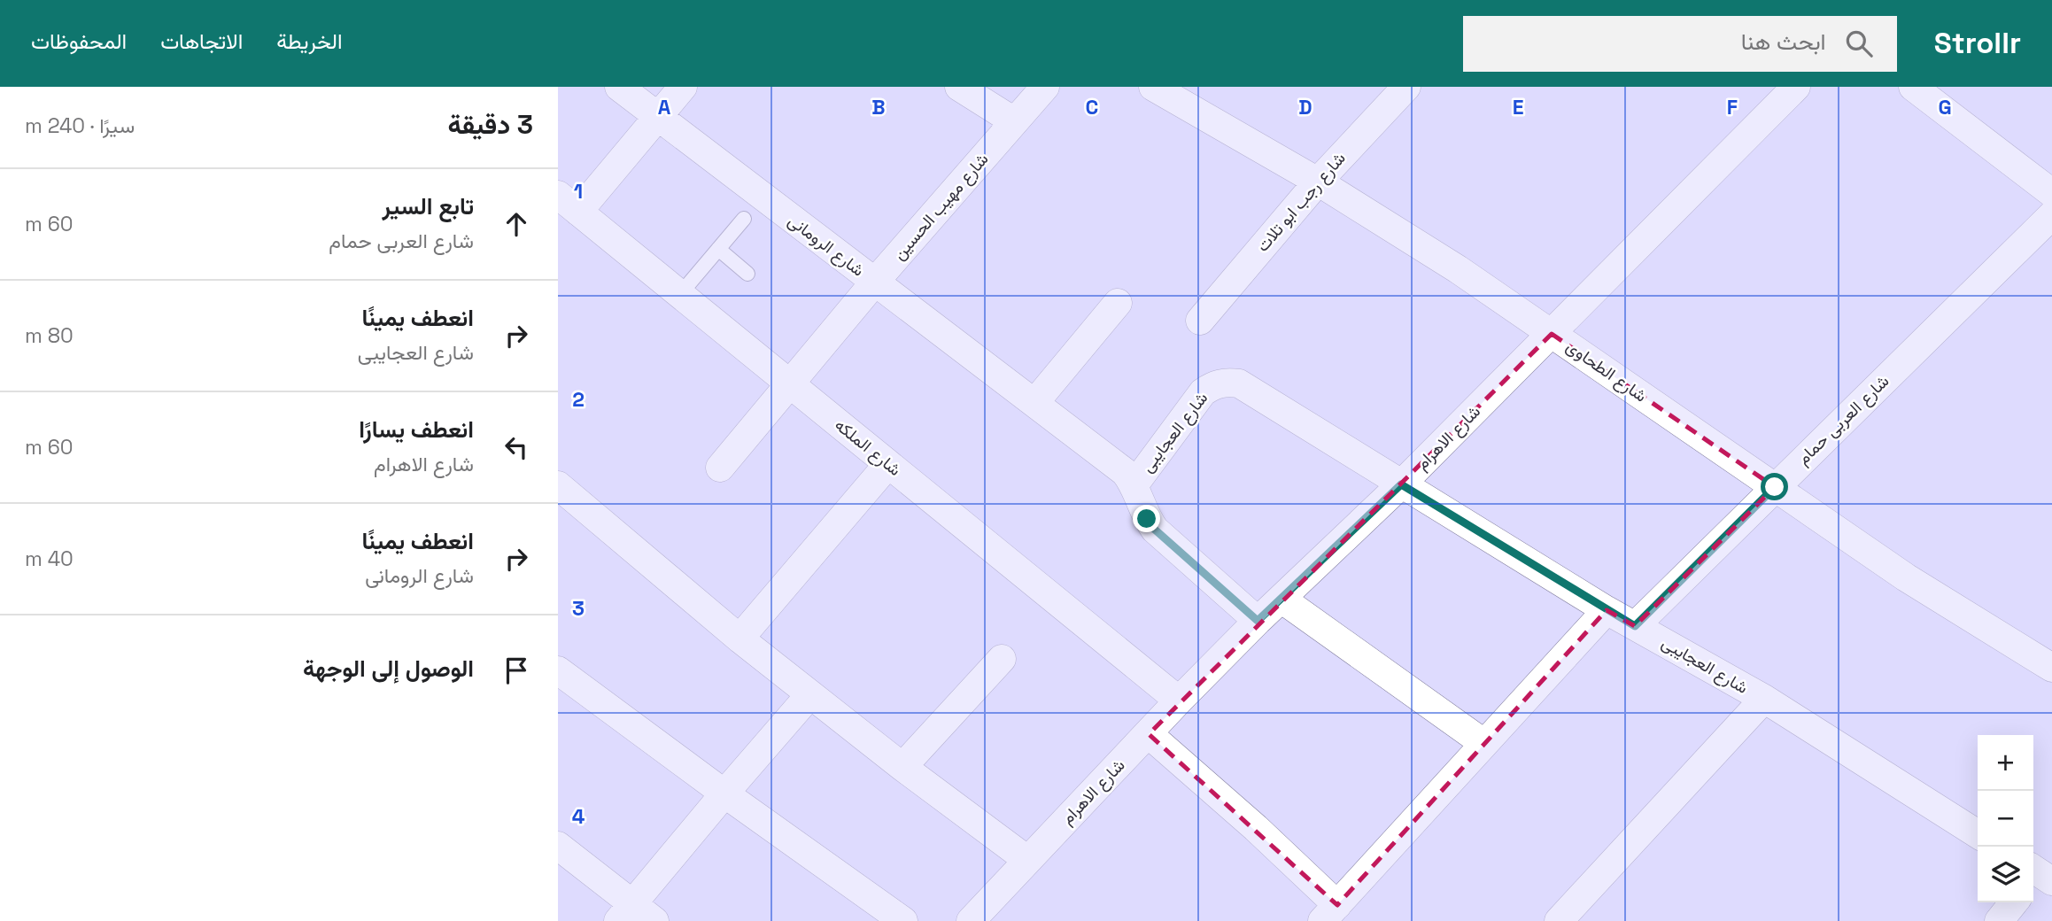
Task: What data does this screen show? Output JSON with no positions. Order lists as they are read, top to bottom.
{
  "streets": {
    "street": [
      "شارع رجب ابو تلات",
      "شارع مهيب الحسين",
      "شارع الرومانى",
      "شارع الطحاوى",
      "شارع العربى حمام",
      "شارع العجايبى",
      "شارع الاهرام",
      "شارع الملكه"
    ]
  },
  "crossings": [
    ["شارع رجب ابو تلات", "شارع الطحاوى"],
    ["شارع مهيب الحسين", "شارع الرومانى"],
    ["شارع مهيب الحسين", "شارع الملكه"],
    ["شارع الرومانى", "شارع العجايبى"],
    ["شارع الرومانى", "شارع الاهرام"],
    ["شارع الطحاوى", "شارع العربى حمام"],
    ["شارع الطحاوى", "شارع الاهرام"],
    ["شارع العربى حمام", "شارع العجايبى"],
    ["شارع العجايبى", "شارع الاهرام"],
    ["شارع الاهرام", "شارع الملكه"]
  ],
  "page": {
    "header": "Strollr",
    "search": "ابحث هنا",
    "nav": ["الخريطة", "الاتجاهات", "المحفوظات"],
    "heading": ["3 دقيقة", "سيرًا · 240 m"],
    "list": [
      ["تابع السير", "شارع العربى حمام", "60 m"],
      ["انعطف يمينًا", "شارع العجايبى", "80 m"],
      ["انعطف يسارًا", "شارع الاهرام", "60 m"],
      ["انعطف يمينًا", "شارع الرومانى", "40 m"],
      "الوصول إلى الوجهة"
    ],
    "map_buttons": ["+", "−"]
  },
  "grid": {
    "columns": [
      "A",
      "B",
      "C",
      "D",
      "E",
      "F",
      "G"
    ],
    "rows": [
      "1",
      "2",
      "3",
      "4"
    ]
  }
}
